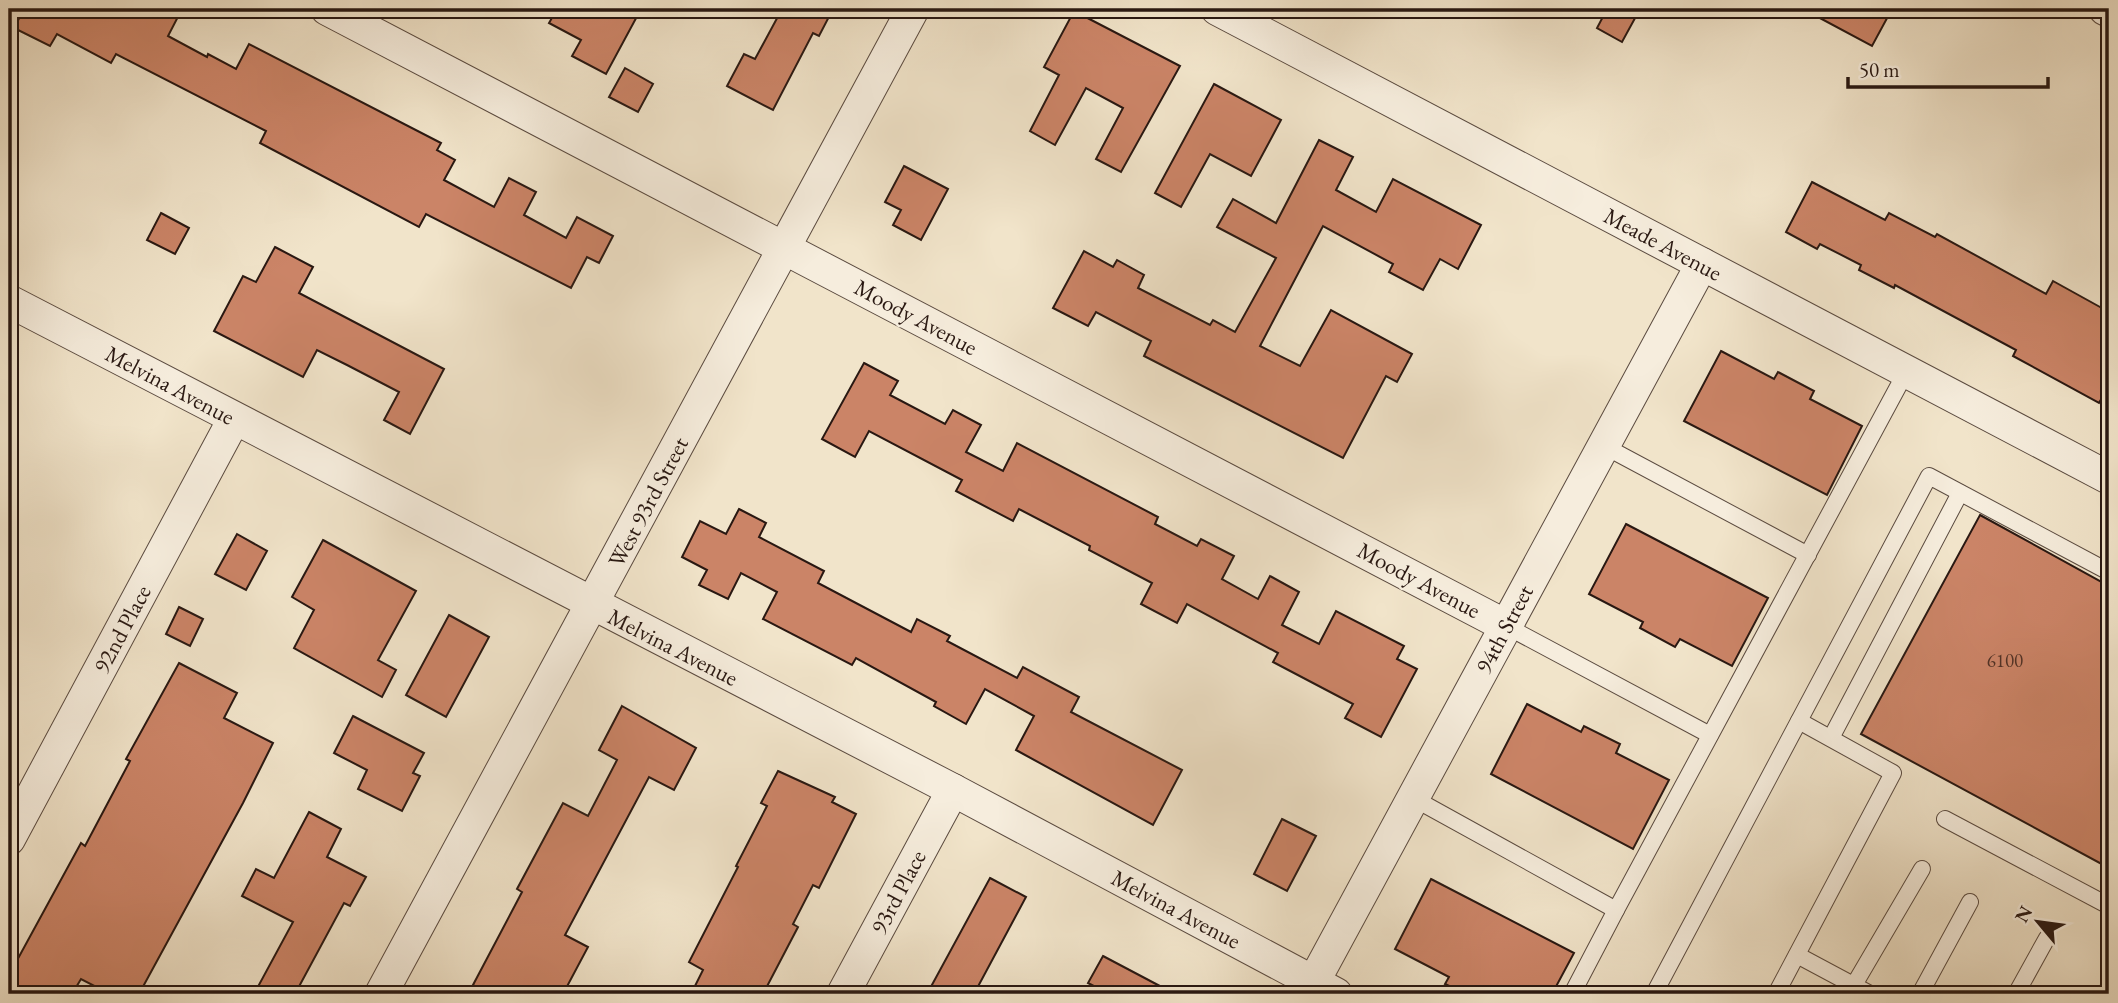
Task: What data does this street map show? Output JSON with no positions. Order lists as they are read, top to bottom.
{
  "streets": {
    "street": [
      "Meade Avenue",
      "Moody Avenue",
      "Melvina Avenue",
      "West 93rd Street",
      "92nd Place",
      "94th Street",
      "93rd Place"
    ]
  },
  "crossings": [
    ["Meade Avenue", "94th Street"],
    ["Moody Avenue", "West 93rd Street"],
    ["Moody Avenue", "94th Street"],
    ["Melvina Avenue", "West 93rd Street"],
    ["Melvina Avenue", "92nd Place"],
    ["Melvina Avenue", "94th Street"],
    ["Melvina Avenue", "93rd Place"]
  ],
  "house_numbers": ["6100"],
  "scale_bar": "50 m",
  "north": "top left"
}
